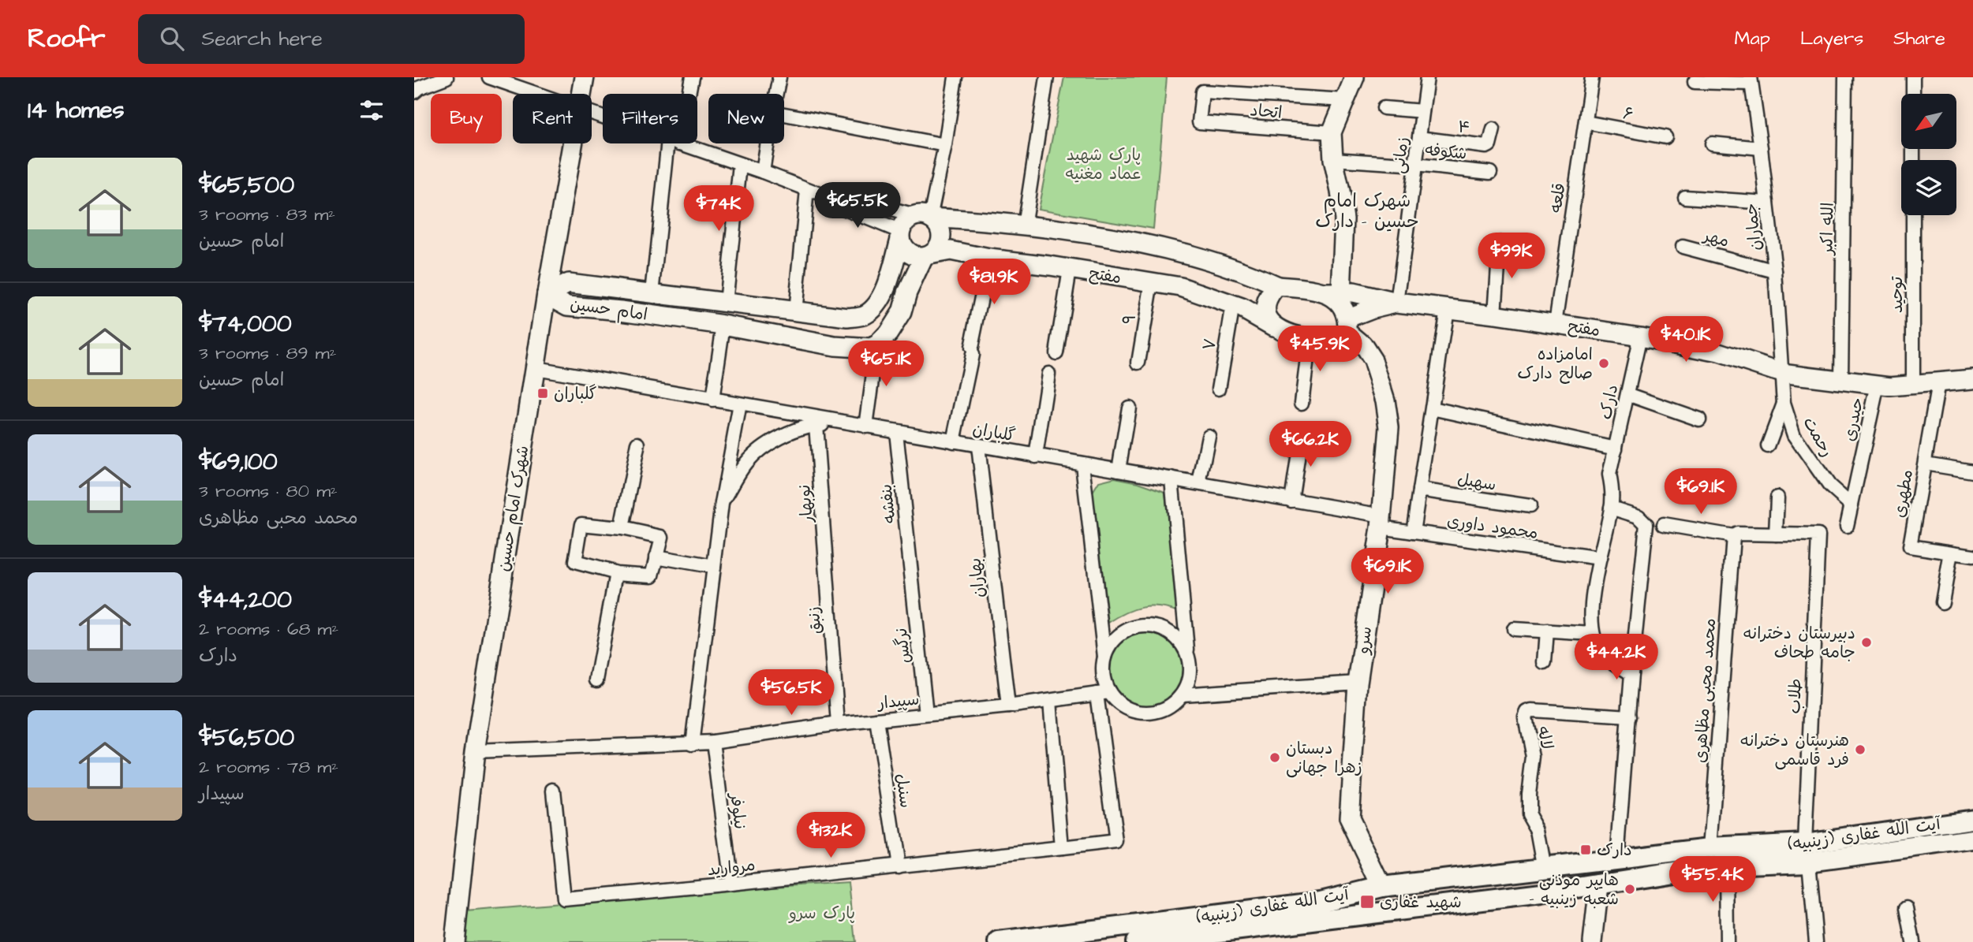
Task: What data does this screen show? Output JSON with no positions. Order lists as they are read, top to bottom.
{
  "streets": {
    "main road": ["آیت الله غفاری (زینبیه)"],
    "street": [
      "اتحاد",
      "۶",
      "۴",
      "شکوفه",
      "زمانی",
      "قلعه",
      "جماران",
      "الله اکبر",
      "مهر",
      "مفتح",
      "توحید",
      "امام حسین",
      "۹",
      "۷",
      "دارک",
      "حیدری",
      "گلباران",
      "رحمت",
      "سهیل",
      "مطهری",
      "نوبهار",
      "بنفشه",
      "شهرک امام حسین",
      "محمود داوری",
      "بهاران",
      "زنبق",
      "سرو",
      "نرگس",
      "محمد محبی مظاهری",
      "طلاب",
      "سپیدار",
      "لاله",
      "سنبل",
      "نیلوفر",
      "مروارید"
    ]
  },
  "crossings": [
    ["۶", "قلعه"],
    ["۴", "زمانی"],
    ["شکوفه", "زمانی"],
    ["زمانی", "مفتح"],
    ["قلعه", "مفتح"],
    ["جماران", "مهر"],
    ["جماران", "مفتح"],
    ["جماران", "رحمت"],
    ["الله اکبر", "مفتح"],
    ["مفتح", "توحید"],
    ["مفتح", "امام حسین"],
    ["مفتح", "۹"],
    ["مفتح", "۷"],
    ["مفتح", "دارک"],
    ["مفتح", "حیدری"],
    ["مفتح", "رحمت"],
    ["مفتح", "مطهری"],
    ["مفتح", "سرو"],
    ["امام حسین", "شهرک امام حسین"],
    ["دارک", "محمود داوری"],
    ["حیدری", "رحمت"],
    ["گلباران", "بنفشه"],
    ["گلباران", "شهرک امام حسین"],
    ["گلباران", "محمود داوری"],
    ["گلباران", "بهاران"],
    ["گلباران", "سرو"],
    ["نوبهار", "زنبق"],
    ["بنفشه", "نرگس"],
    ["شهرک امام حسین", "سپیدار"],
    ["محمود داوری", "سرو"],
    ["بهاران", "سپیدار"],
    ["زنبق", "سپیدار"],
    ["سرو", "آیت الله غفاری (زینبیه)"],
    ["نرگس", "سپیدار"],
    ["محمد محبی مظاهری", "طلاب"],
    ["محمد محبی مظاهری", "آیت الله غفاری (زینبیه)"],
    ["طلاب", "آیت الله غفاری (زینبیه)"],
    ["سپیدار", "سنبل"],
    ["سپیدار", "نیلوفر"],
    ["سپیدار", "مروارید"],
    ["لاله", "آیت الله غفاری (زینبیه)"],
    ["سنبل", "مروارید"],
    ["نیلوفر", "مروارید"]
  ],
  "districts": ["شهرک امام حسین - دارک"],
  "parks": ["پارک شهید عماد مغنیه", "پارک سرو"],
  "places": {
    "other": [
      "امامزاده صالح دارک",
      "دبیرستان دخترانه جامه طحاف",
      "هنرستان دخترانه فرد قاسمی",
      "دبستان زهرا جهانی",
      "هایپر موذنی - شعبه زینبیه"
    ],
    "transit": ["گلباران", "دارک", "شهید غفاری"]
  },
  "north": "bottom left",
  "page": {
    "header": "Roofr",
    "search": "Search here",
    "nav": ["Map", "Layers", "Share"],
    "heading": "14 homes",
    "chip": [
      "Buy",
      "Rent",
      "Filters",
      "New"
    ],
    "list": [
      {
        "name": "$65,500",
        "note": "3 rooms · 83 m² · امام حسین"
      },
      {
        "name": "$74,000",
        "note": "3 rooms · 89 m² · امام حسین"
      },
      {
        "name": "$69,100",
        "note": "3 rooms · 80 m² · محمد محبی مظاهری"
      },
      {
        "name": "$44,200",
        "note": "2 rooms · 68 m² · دارک"
      },
      {
        "name": "$56,500",
        "note": "2 rooms · 78 m² · سپیدار"
      }
    ],
    "price": [
      "$65.5K",
      "$74K",
      "$99K",
      "$81.9K",
      "$40.1K",
      "$45.9K",
      "$65.1K",
      "$66.2K",
      "$69.1K",
      "$69.1K",
      "$44.2K",
      "$56.5K",
      "$132K",
      "$55.4K"
    ]
  }
}
